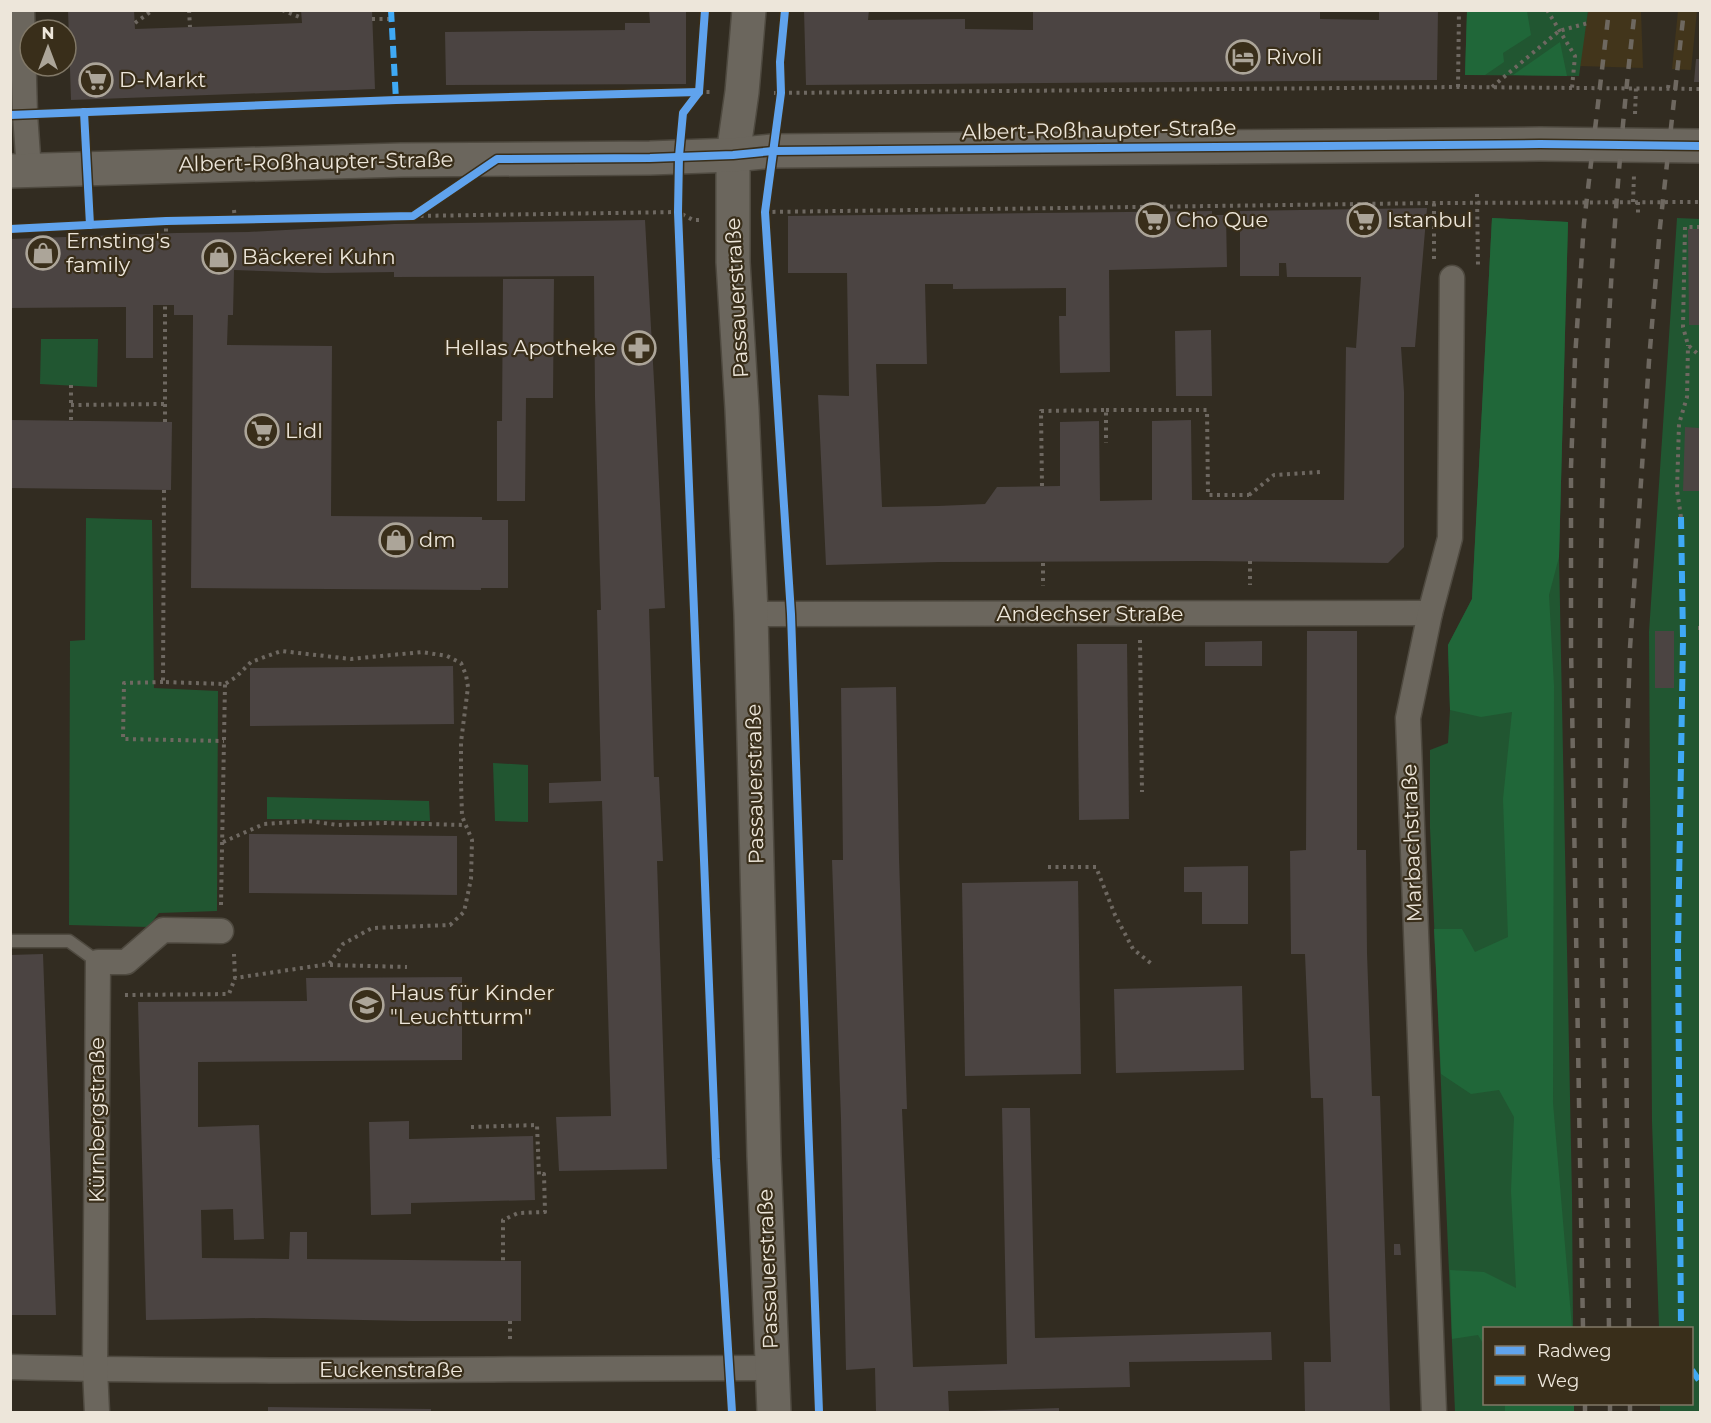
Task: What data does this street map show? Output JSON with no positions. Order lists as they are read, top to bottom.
{
  "streets": {
    "main road": ["Albert-Roßhaupter-Straße", "Passauerstraße"],
    "street": [
      "Andechser Straße",
      "Marbachstraße",
      "Kürnbergstraße",
      "Euckenstraße"
    ]
  },
  "crossings": [
    ["Albert-Roßhaupter-Straße", "Passauerstraße"],
    ["Passauerstraße", "Andechser Straße"],
    ["Passauerstraße", "Euckenstraße"],
    ["Andechser Straße", "Marbachstraße"],
    ["Kürnbergstraße", "Euckenstraße"]
  ],
  "places": {
    "hotel": ["Rivoli"],
    "supermarket": [
      "D-Markt",
      "Cho Que",
      "Istanbul",
      "Lidl"
    ],
    "shop": ["Ernsting's family", "Bäckerei Kuhn", "dm"],
    "pharmacy": ["Hellas Apotheke"],
    "school or university": ["Haus für Kinder \"Leuchtturm\""]
  },
  "legend": ["Radweg", "Weg"],
  "north": "top"
}
